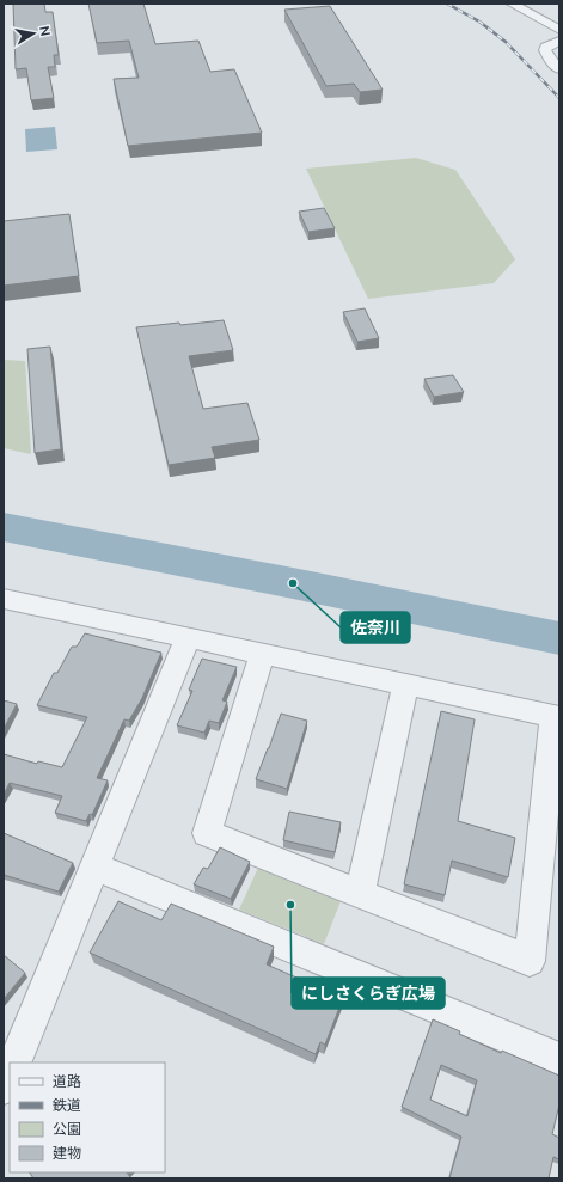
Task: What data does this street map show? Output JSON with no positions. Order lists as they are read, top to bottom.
{
  "places": ["佐奈川", "にしさくらぎ広場"],
  "legend": [
    "道路",
    "鉄道",
    "公園",
    "建物"
  ],
  "north": "right"
}
